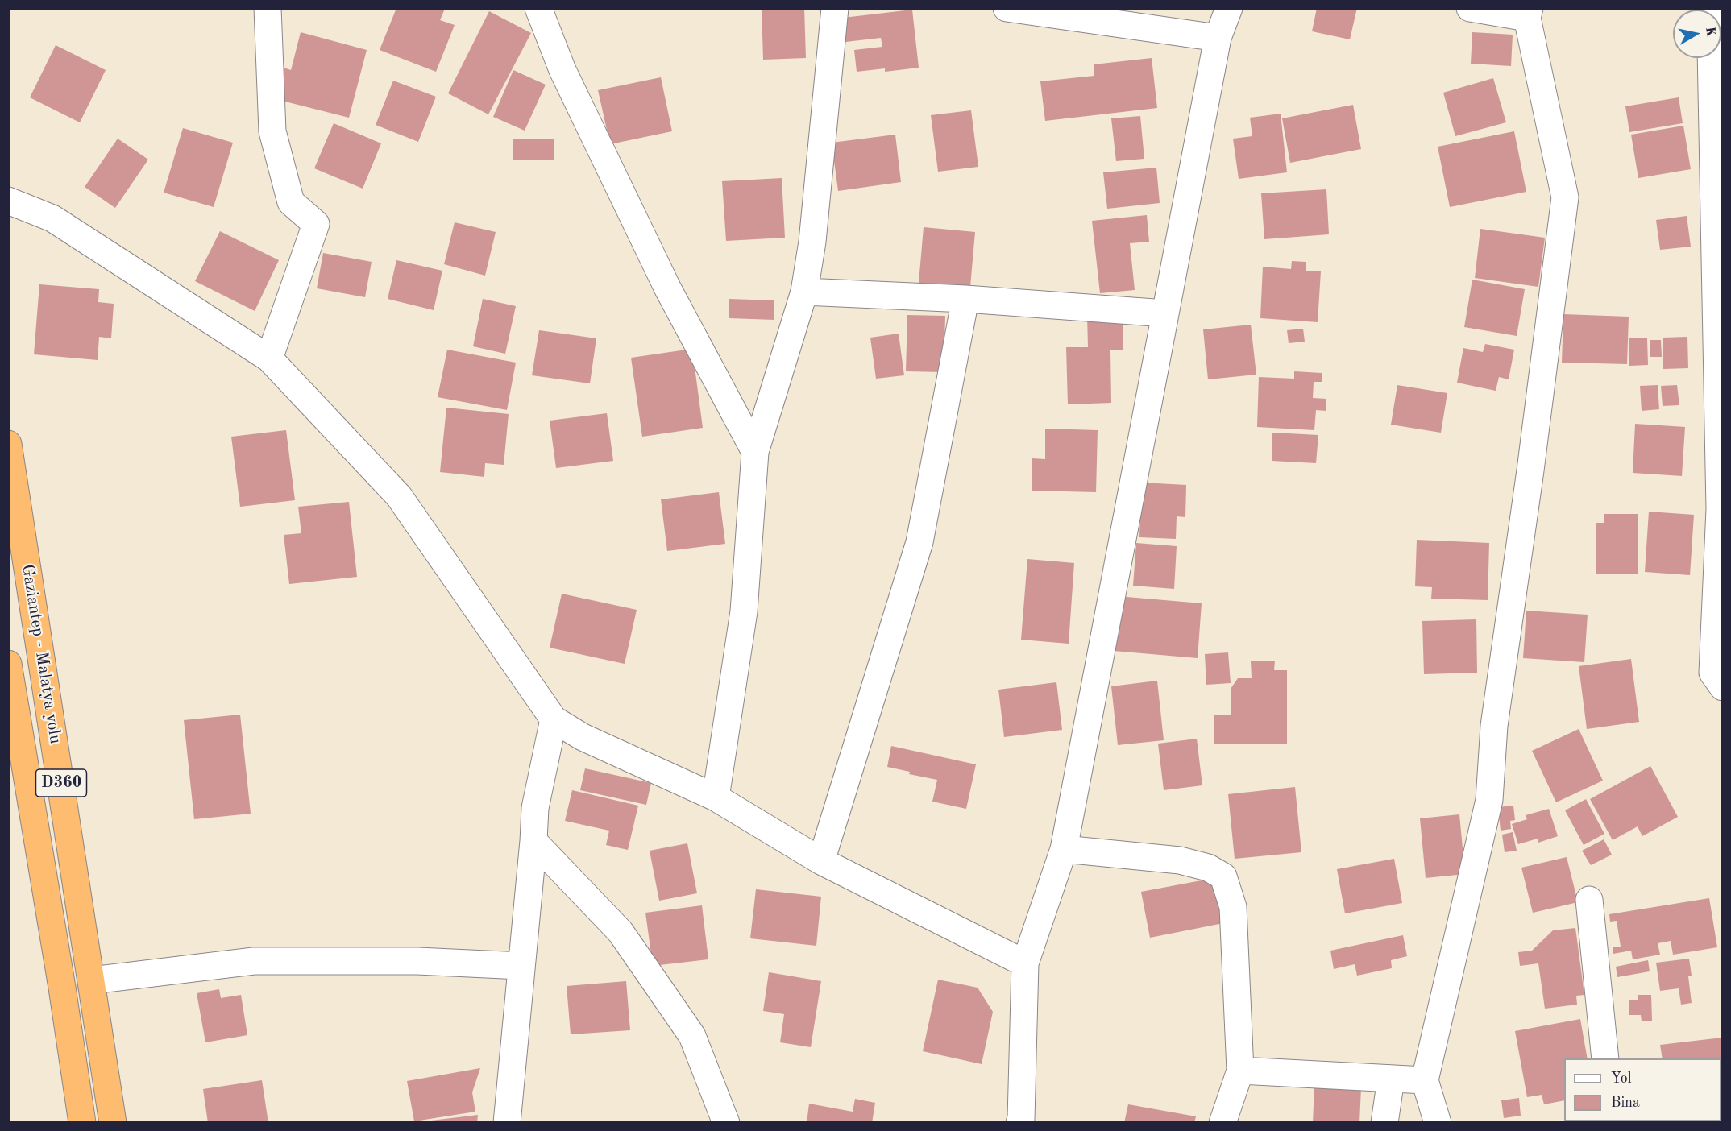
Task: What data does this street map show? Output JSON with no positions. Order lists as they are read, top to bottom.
{
  "streets": {
    "highway": ["Gaziantep - Malatya yolu", "D360"]
  },
  "legend": ["Yol", "Bina"],
  "north": "right"
}
